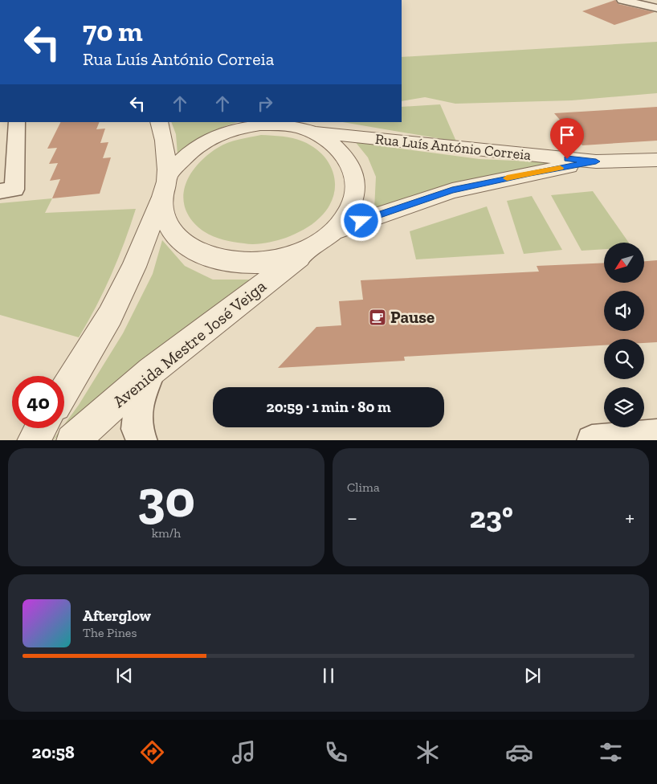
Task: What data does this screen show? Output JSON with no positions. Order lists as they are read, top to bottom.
{
  "streets": {
    "street": ["Rua Luís António Correia", "Avenida Mestre José Veiga"]
  },
  "places": {
    "cafe": ["Pause"]
  },
  "north": "bottom left",
  "page": {
    "turn": ["70 m", "Rua Luís António Correia"],
    "limit": "40",
    "trip": "20:59 · 1 min · 80 m",
    "tile": [
      ["30", "km/h"],
      "Clima"
    ],
    "heat": ["−", "23°", "+"],
    "song": ["Afterglow", "The Pines"],
    "tabs": "20:58"
  }
}
